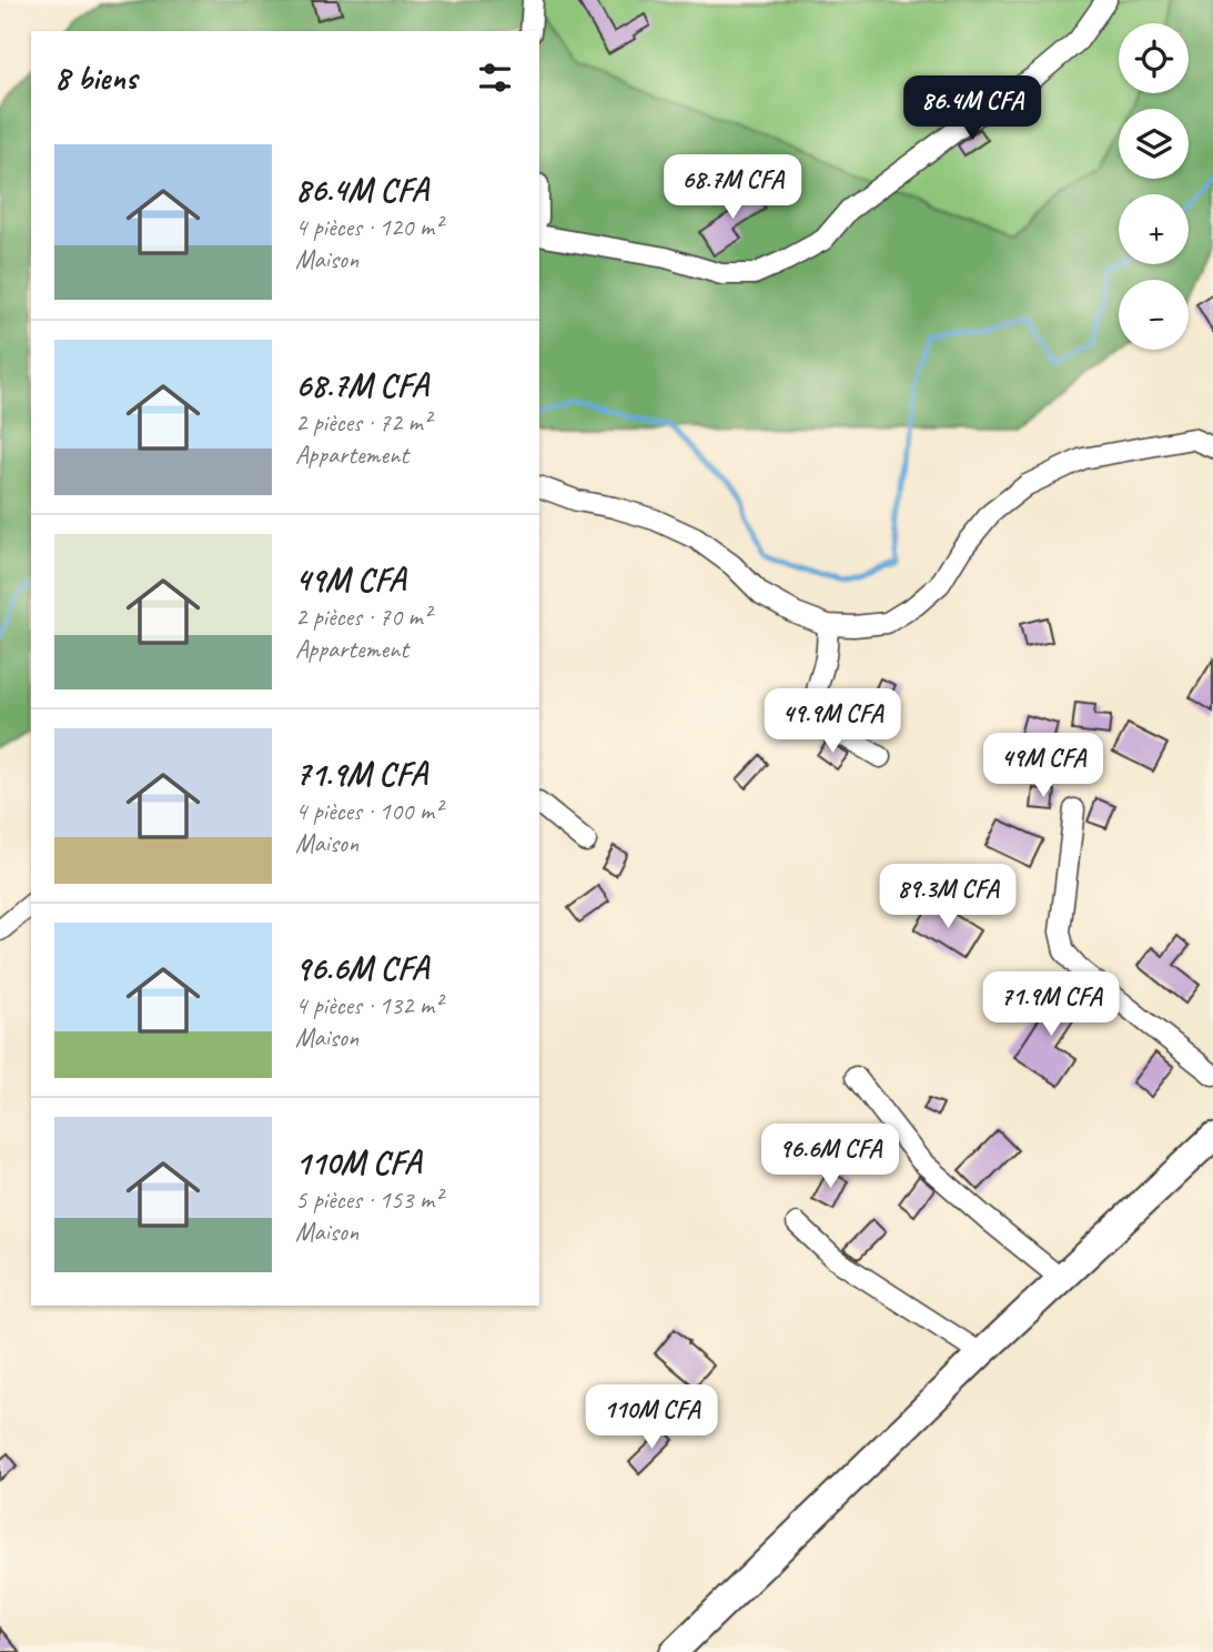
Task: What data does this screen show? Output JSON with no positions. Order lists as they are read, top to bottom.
{
  "page": {
    "map_buttons": ["+", "−"],
    "heading": "8 biens",
    "price": [
      "86.4M CFA",
      "68.7M CFA",
      "49.9M CFA",
      "49M CFA",
      "89.3M CFA",
      "71.9M CFA",
      "96.6M CFA",
      "110M CFA"
    ],
    "list": [
      {
        "name": "86.4M CFA",
        "note": "4 pièces · 120 m² · Maison"
      },
      {
        "name": "68.7M CFA",
        "note": "2 pièces · 72 m² · Appartement"
      },
      {
        "name": "49M CFA",
        "note": "2 pièces · 70 m² · Appartement"
      },
      {
        "name": "71.9M CFA",
        "note": "4 pièces · 100 m² · Maison"
      },
      {
        "name": "96.6M CFA",
        "note": "4 pièces · 132 m² · Maison"
      },
      {
        "name": "110M CFA",
        "note": "5 pièces · 153 m² · Maison"
      }
    ]
  }
}
